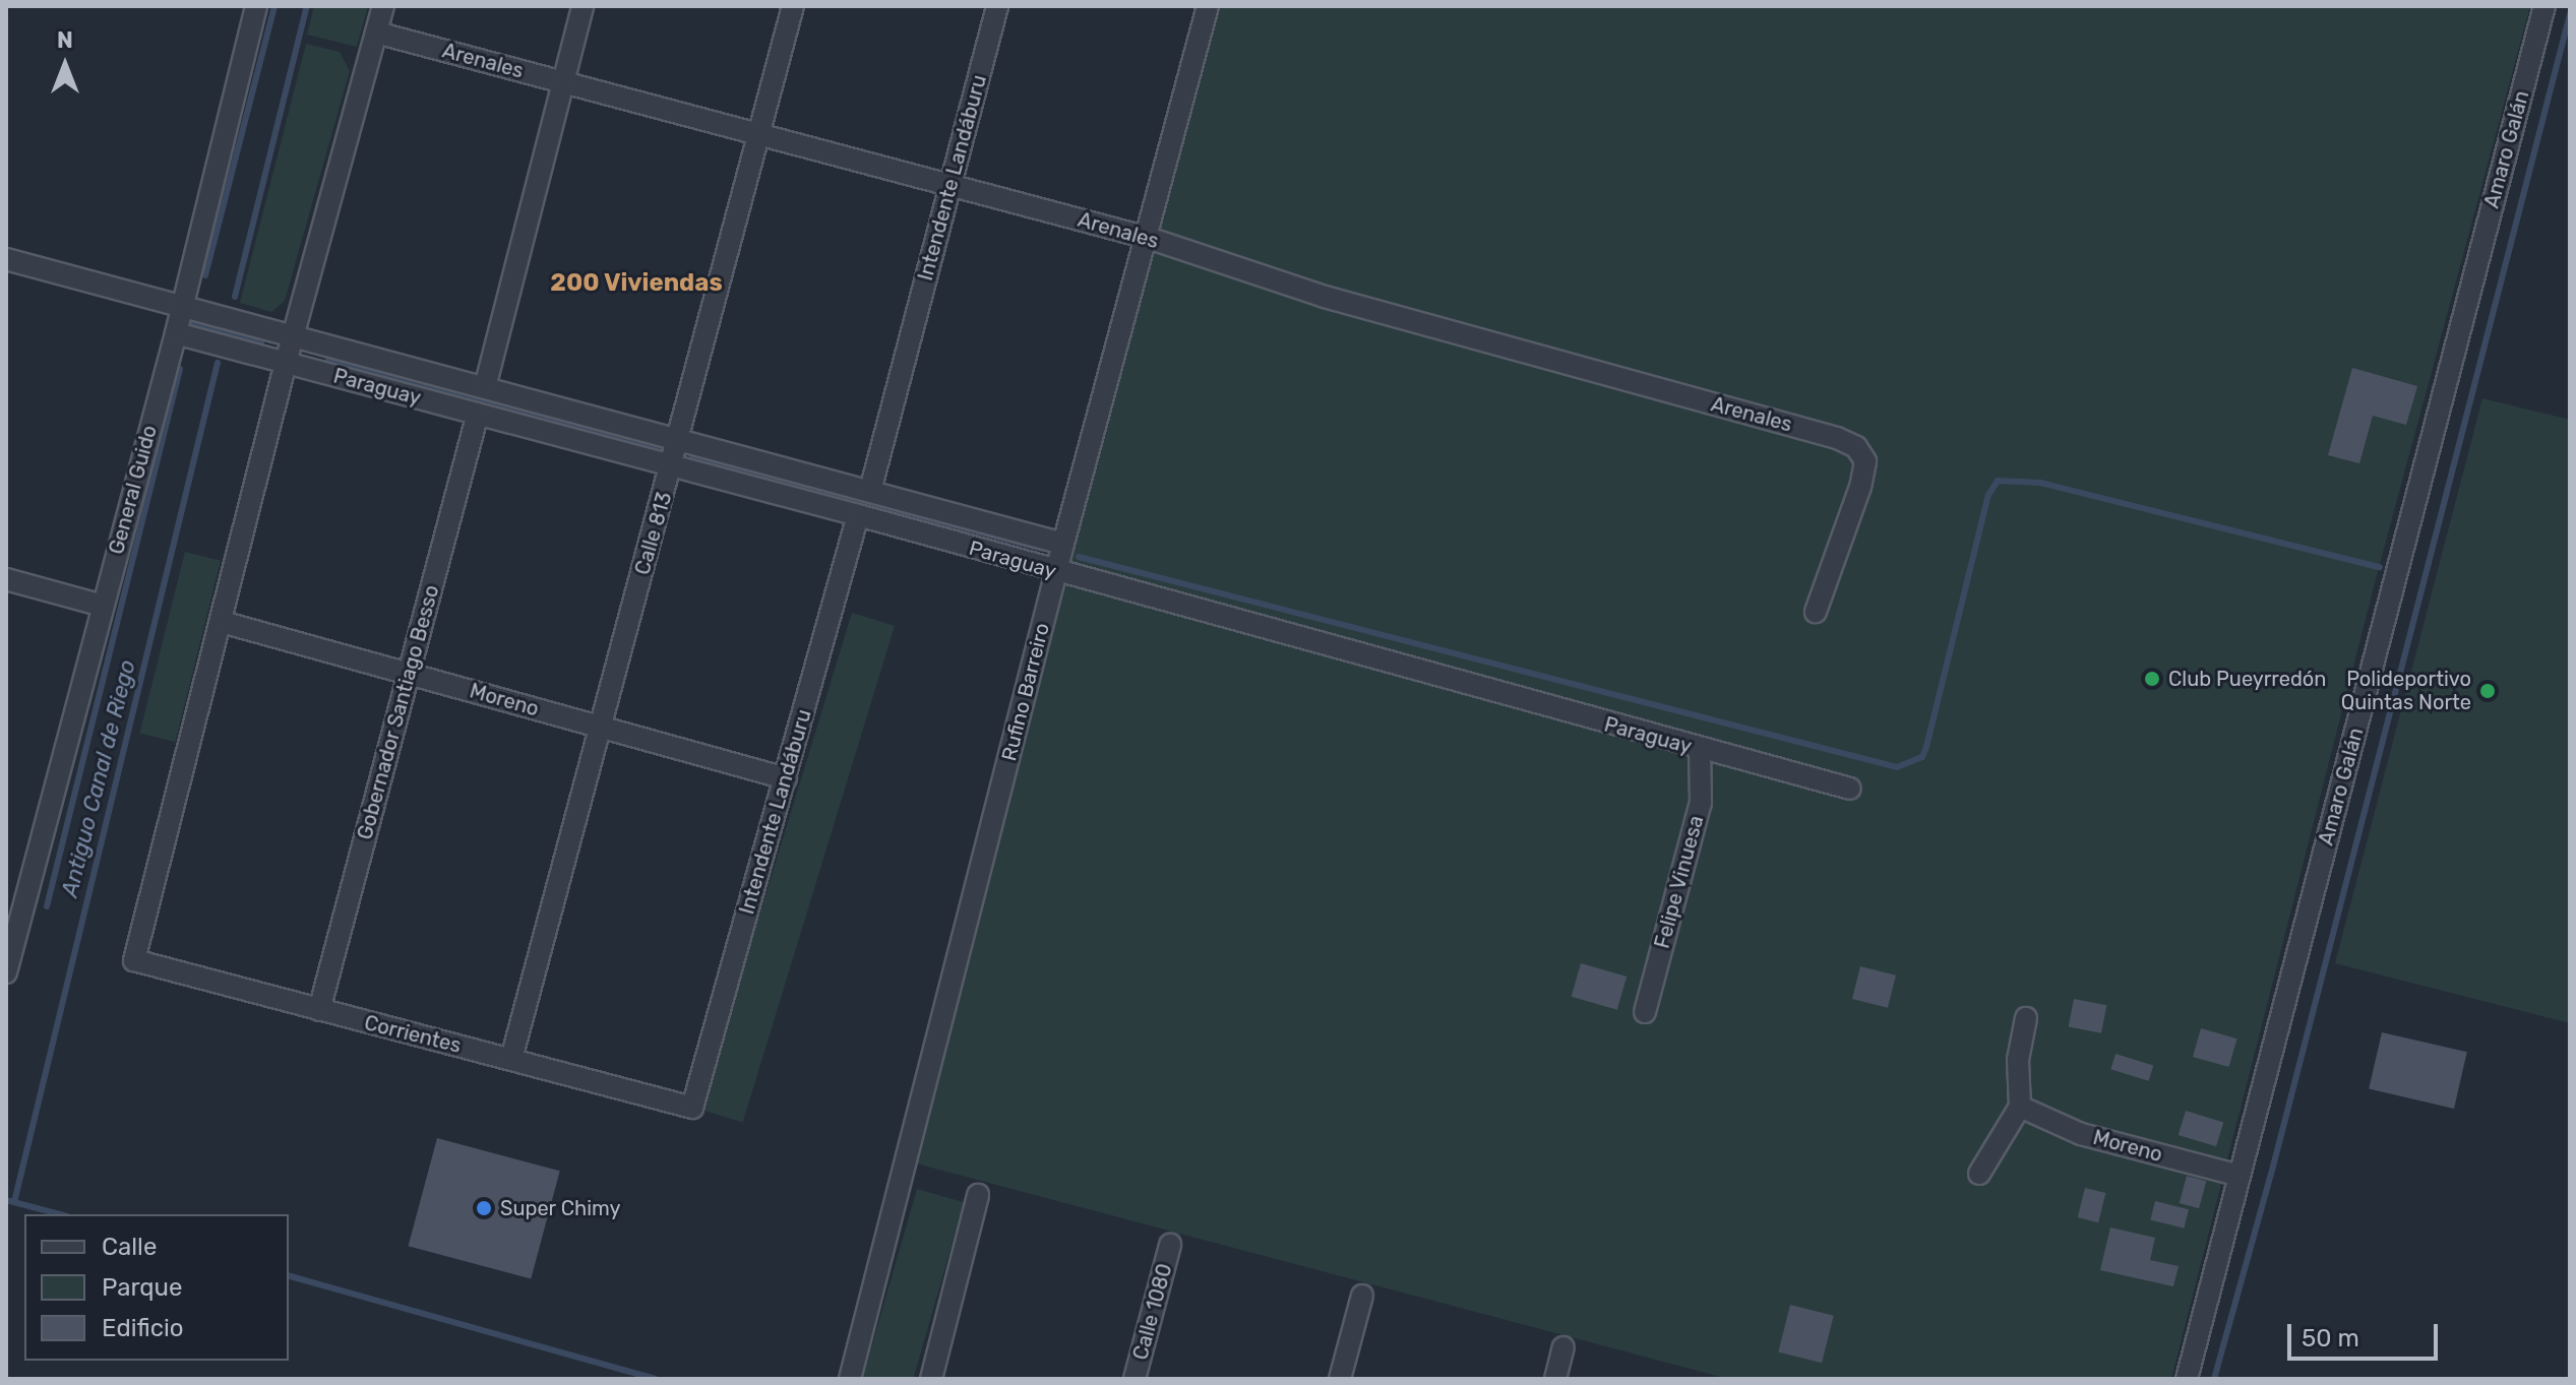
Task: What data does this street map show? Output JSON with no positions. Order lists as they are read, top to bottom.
{
  "streets": {
    "street": [
      "Arenales",
      "Amaro Galán",
      "Intendente Landáburu",
      "Paraguay",
      "General Guido",
      "Calle 813",
      "Rufino Barreiro",
      "Moreno",
      "Gobernador Santiago Besso",
      "Felipe Vinuesa",
      "Corrientes",
      "Calle 1080"
    ]
  },
  "crossings": [
    ["Arenales", "Intendente Landáburu"],
    ["Arenales", "Calle 813"],
    ["Arenales", "Rufino Barreiro"],
    ["Amaro Galán", "Moreno"],
    ["Intendente Landáburu", "Paraguay"],
    ["Intendente Landáburu", "Moreno"],
    ["Intendente Landáburu", "Corrientes"],
    ["Paraguay", "General Guido"],
    ["Paraguay", "Calle 813"],
    ["Paraguay", "Rufino Barreiro"],
    ["Paraguay", "Gobernador Santiago Besso"],
    ["Paraguay", "Felipe Vinuesa"],
    ["Calle 813", "Moreno"],
    ["Calle 813", "Corrientes"],
    ["Moreno", "Gobernador Santiago Besso"],
    ["Moreno", "Corrientes"],
    ["Gobernador Santiago Besso", "Corrientes"]
  ],
  "districts": ["200 Viviendas"],
  "water": ["Antiguo Canal de Riego"],
  "places": ["Club Pueyrredón", "Polideportivo Quintas Norte", "Super Chimy"],
  "legend": ["Calle", "Parque", "Edificio"],
  "scale_bar": "50 m",
  "north": "top"
}
